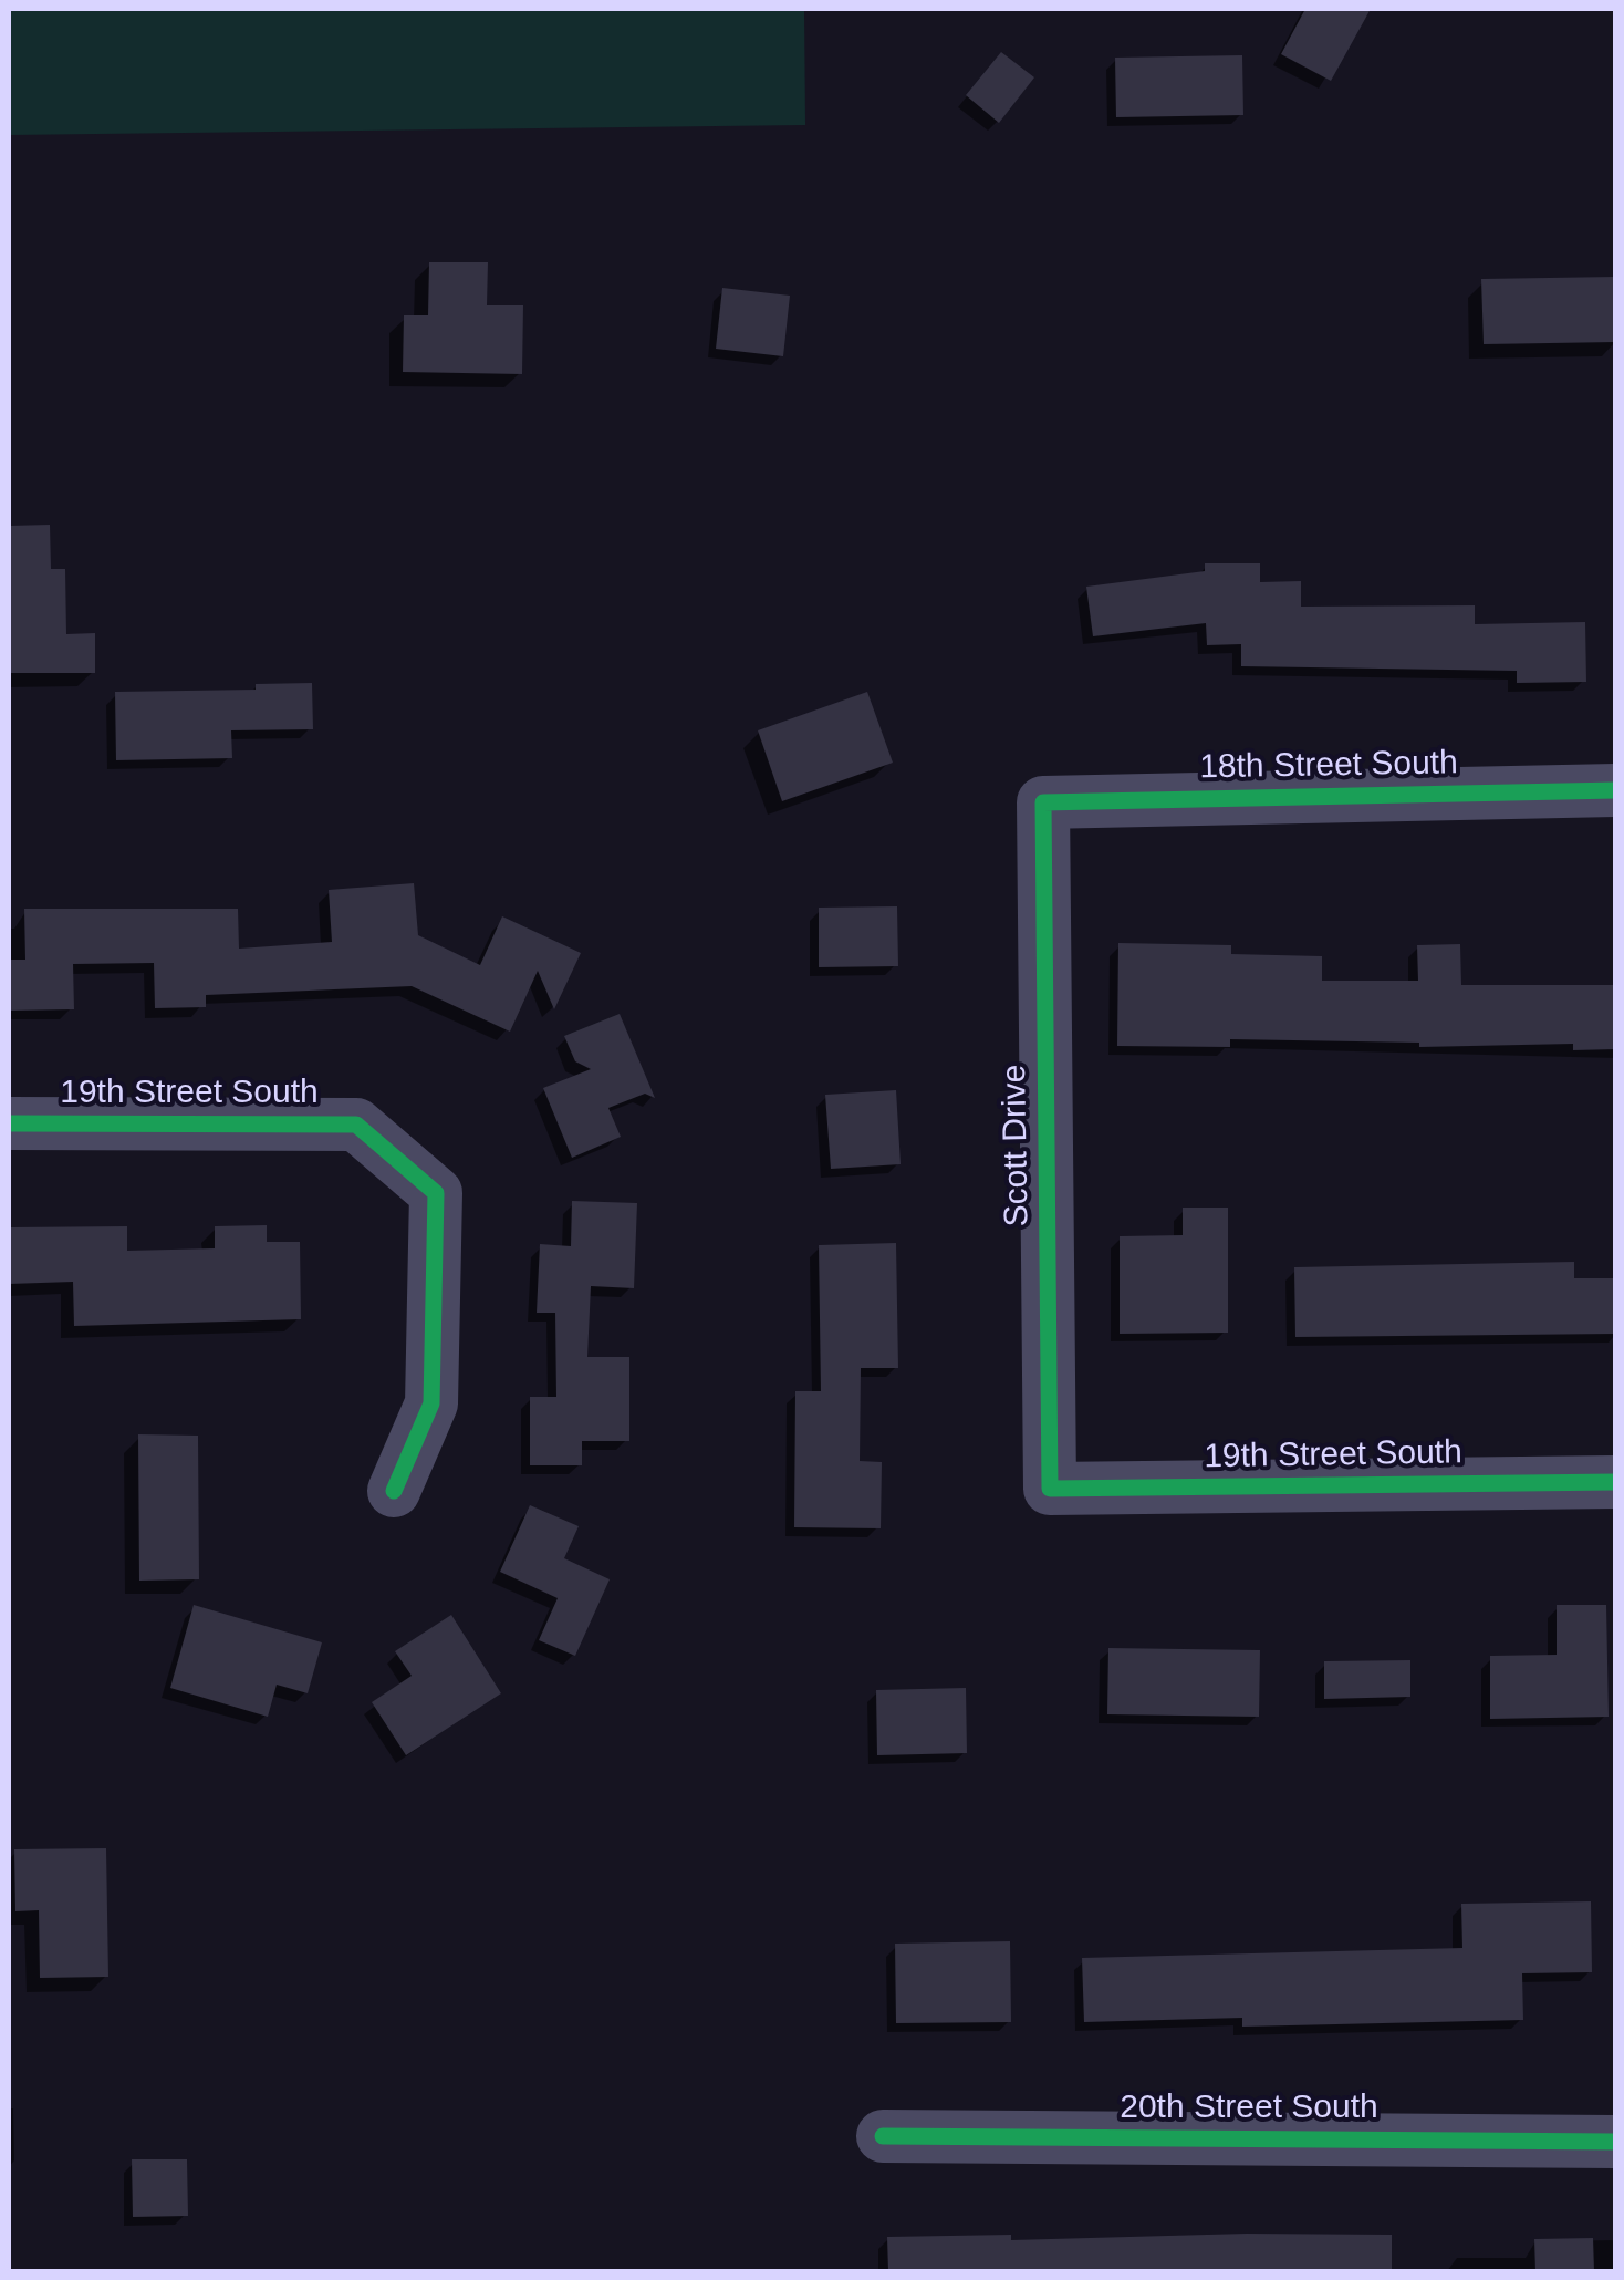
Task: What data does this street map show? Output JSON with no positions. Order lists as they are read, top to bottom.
{
  "streets": {
    "street": [
      "18th Street South",
      "19th Street South",
      "Scott Drive",
      "20th Street South"
    ]
  },
  "crossings": [
    ["18th Street South", "Scott Drive"],
    ["19th Street South", "Scott Drive"]
  ]
}
